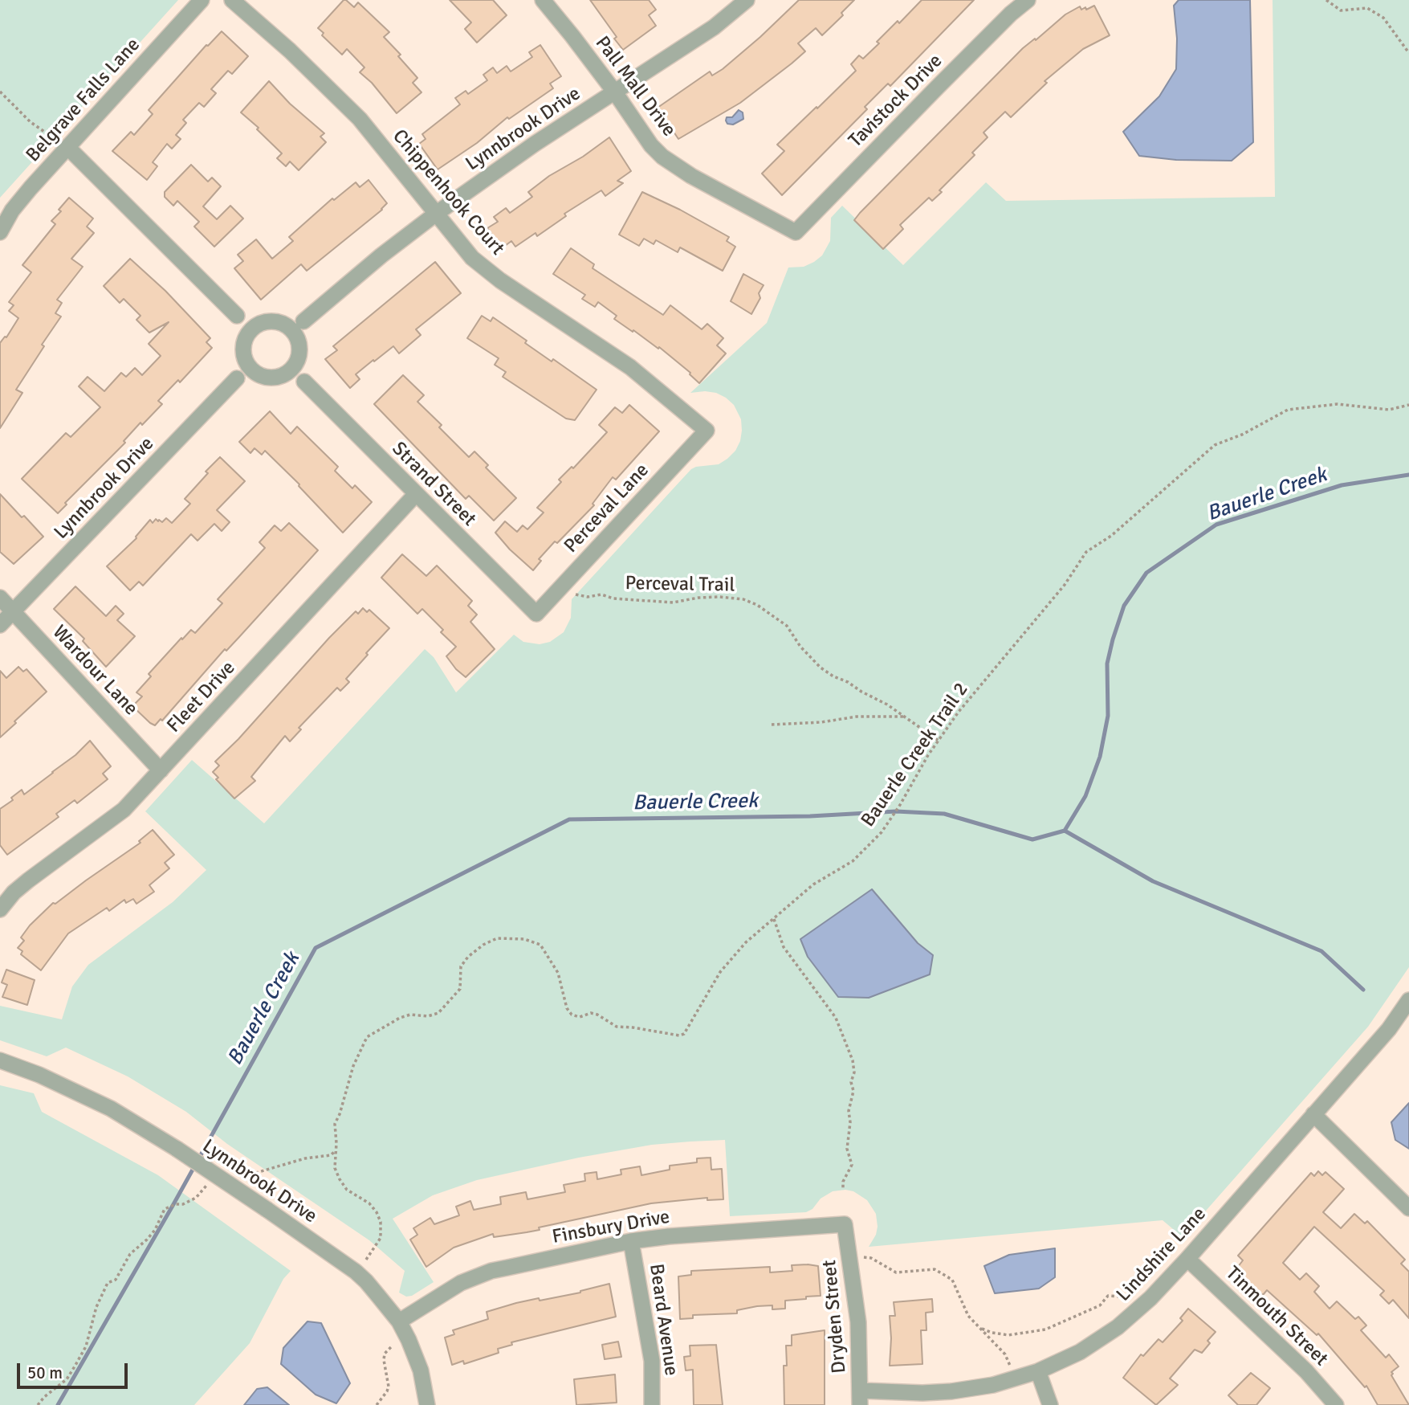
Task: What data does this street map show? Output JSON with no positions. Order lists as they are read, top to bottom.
{
  "streets": {
    "street": [
      "Pall Mall Drive",
      "Belgrave Falls Lane",
      "Tavistock Drive",
      "Lynnbrook Drive",
      "Chippenhook Court",
      "Strand Street",
      "Perceval Lane",
      "Wardour Lane",
      "Fleet Drive",
      "Finsbury Drive",
      "Lindshire Lane",
      "Dryden Street",
      "Tinmouth Street",
      "Beard Avenue"
    ],
    "path": ["Perceval Trail", "Bauerle Creek Trail 2"]
  },
  "crossings": [
    ["Pall Mall Drive", "Tavistock Drive"],
    ["Pall Mall Drive", "Lynnbrook Drive"],
    ["Lynnbrook Drive", "Chippenhook Court"],
    ["Lynnbrook Drive", "Strand Street"],
    ["Lynnbrook Drive", "Wardour Lane"],
    ["Lynnbrook Drive", "Finsbury Drive"],
    ["Chippenhook Court", "Perceval Lane"],
    ["Strand Street", "Perceval Lane"],
    ["Strand Street", "Fleet Drive"],
    ["Perceval Trail", "Bauerle Creek Trail 2"],
    ["Wardour Lane", "Fleet Drive"],
    ["Finsbury Drive", "Dryden Street"],
    ["Finsbury Drive", "Beard Avenue"],
    ["Lindshire Lane", "Dryden Street"],
    ["Lindshire Lane", "Tinmouth Street"]
  ],
  "water": ["Bauerle Creek"],
  "scale_bar": "50 m"
}
